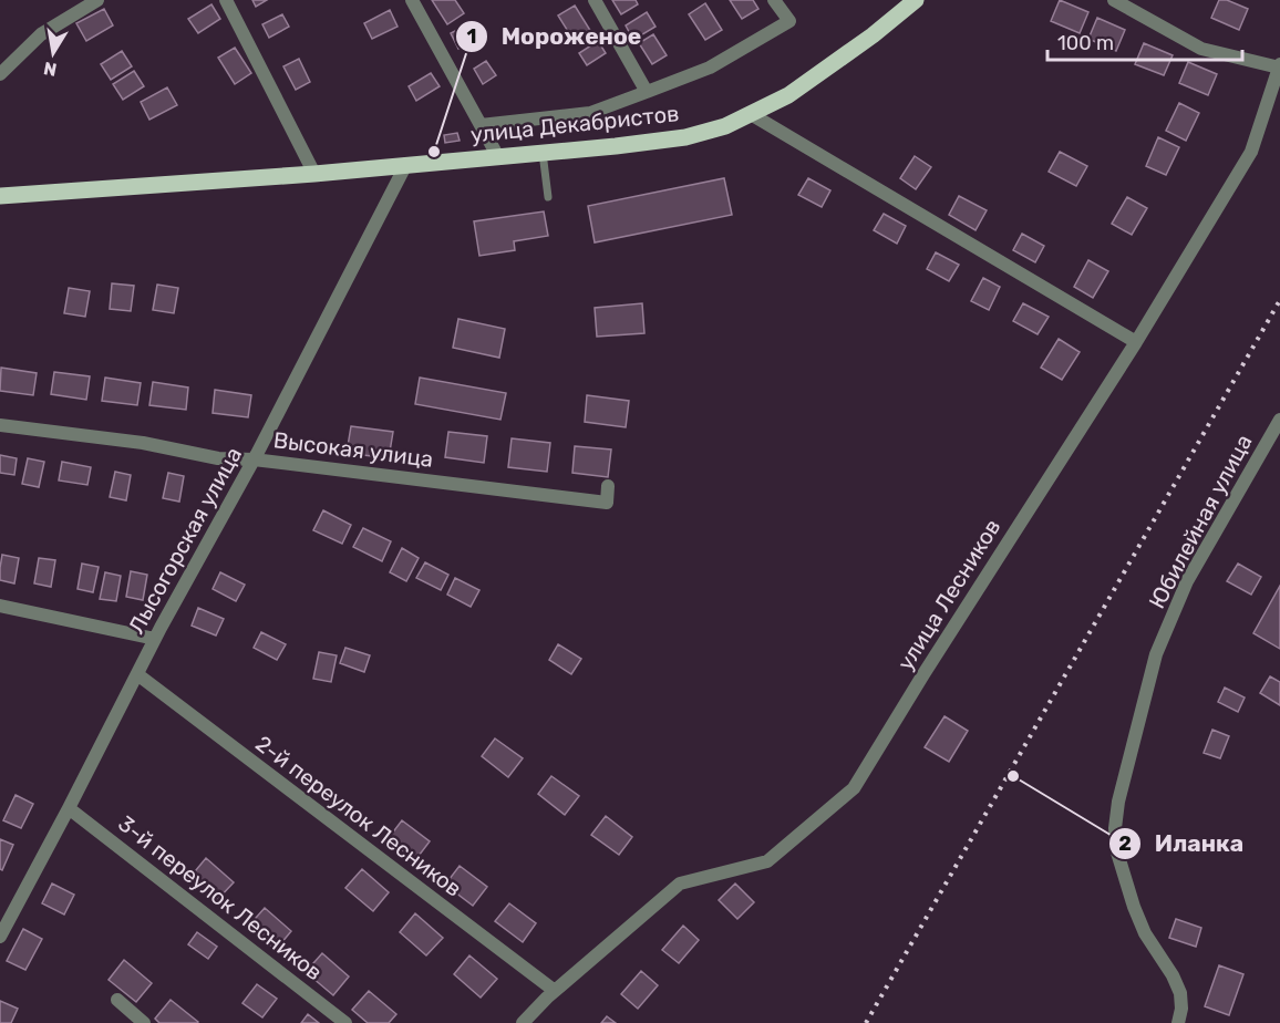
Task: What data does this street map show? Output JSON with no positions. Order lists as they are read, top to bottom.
{
  "streets": {
    "main road": ["улица Декабристов"],
    "street": [
      "Высокая улица",
      "Юбилейная улица",
      "Лысогорская улица",
      "улица Лесников",
      "2-й переулок Лесников",
      "3-й переулок Лесников"
    ]
  },
  "crossings": [
    ["улица Декабристов", "Лысогорская улица"],
    ["Высокая улица", "Лысогорская улица"],
    ["Лысогорская улица", "2-й переулок Лесников"],
    ["Лысогорская улица", "3-й переулок Лесников"],
    ["улица Лесников", "2-й переулок Лесников"]
  ],
  "places": ["Мороженое", "Иланка"],
  "scale_bar": "100 m",
  "north": "bottom"
}
